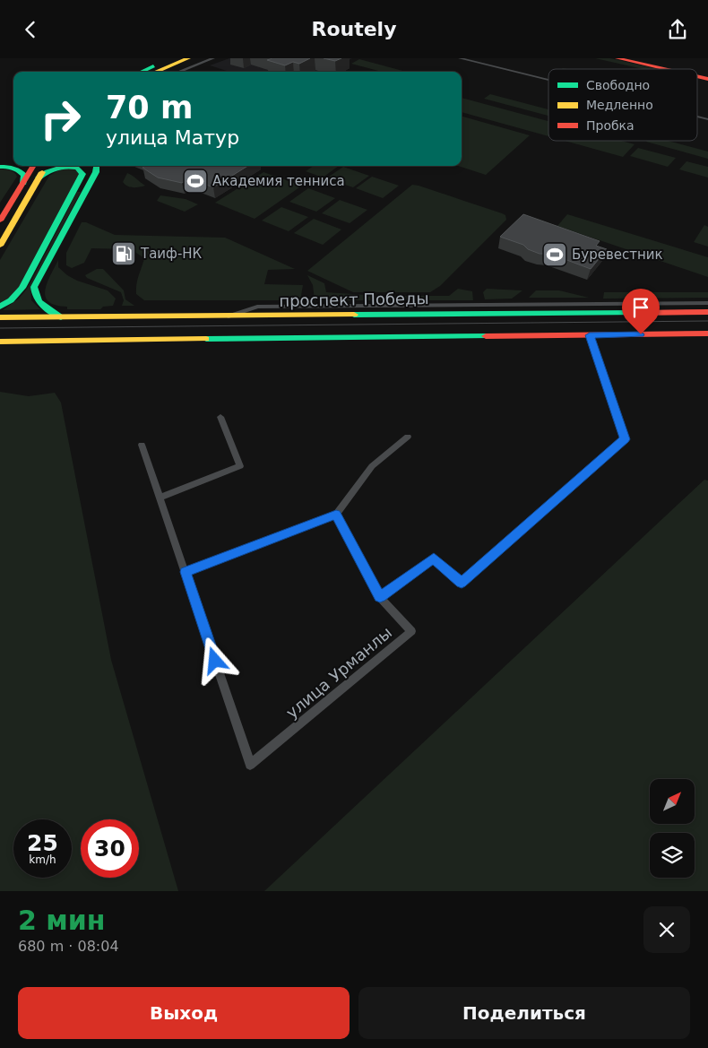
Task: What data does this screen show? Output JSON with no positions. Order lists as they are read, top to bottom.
{
  "streets": {
    "main road": ["проспект Победы"],
    "street": ["улица Урманлы"]
  },
  "places": {
    "sports": ["Академия тенниса", "Буревестник"],
    "fuel station": ["Таиф-НК"]
  },
  "legend": ["Свободно", "Медленно", "Пробка"],
  "north": "top right",
  "page": {
    "header": "Routely",
    "turn": ["70 m", "улица Матур"],
    "speed": "25 km/h",
    "limit": "30",
    "heading": ["2 мин", "680 m · 08:04"],
    "buttons": ["Выход", "Поделиться"]
  }
}
